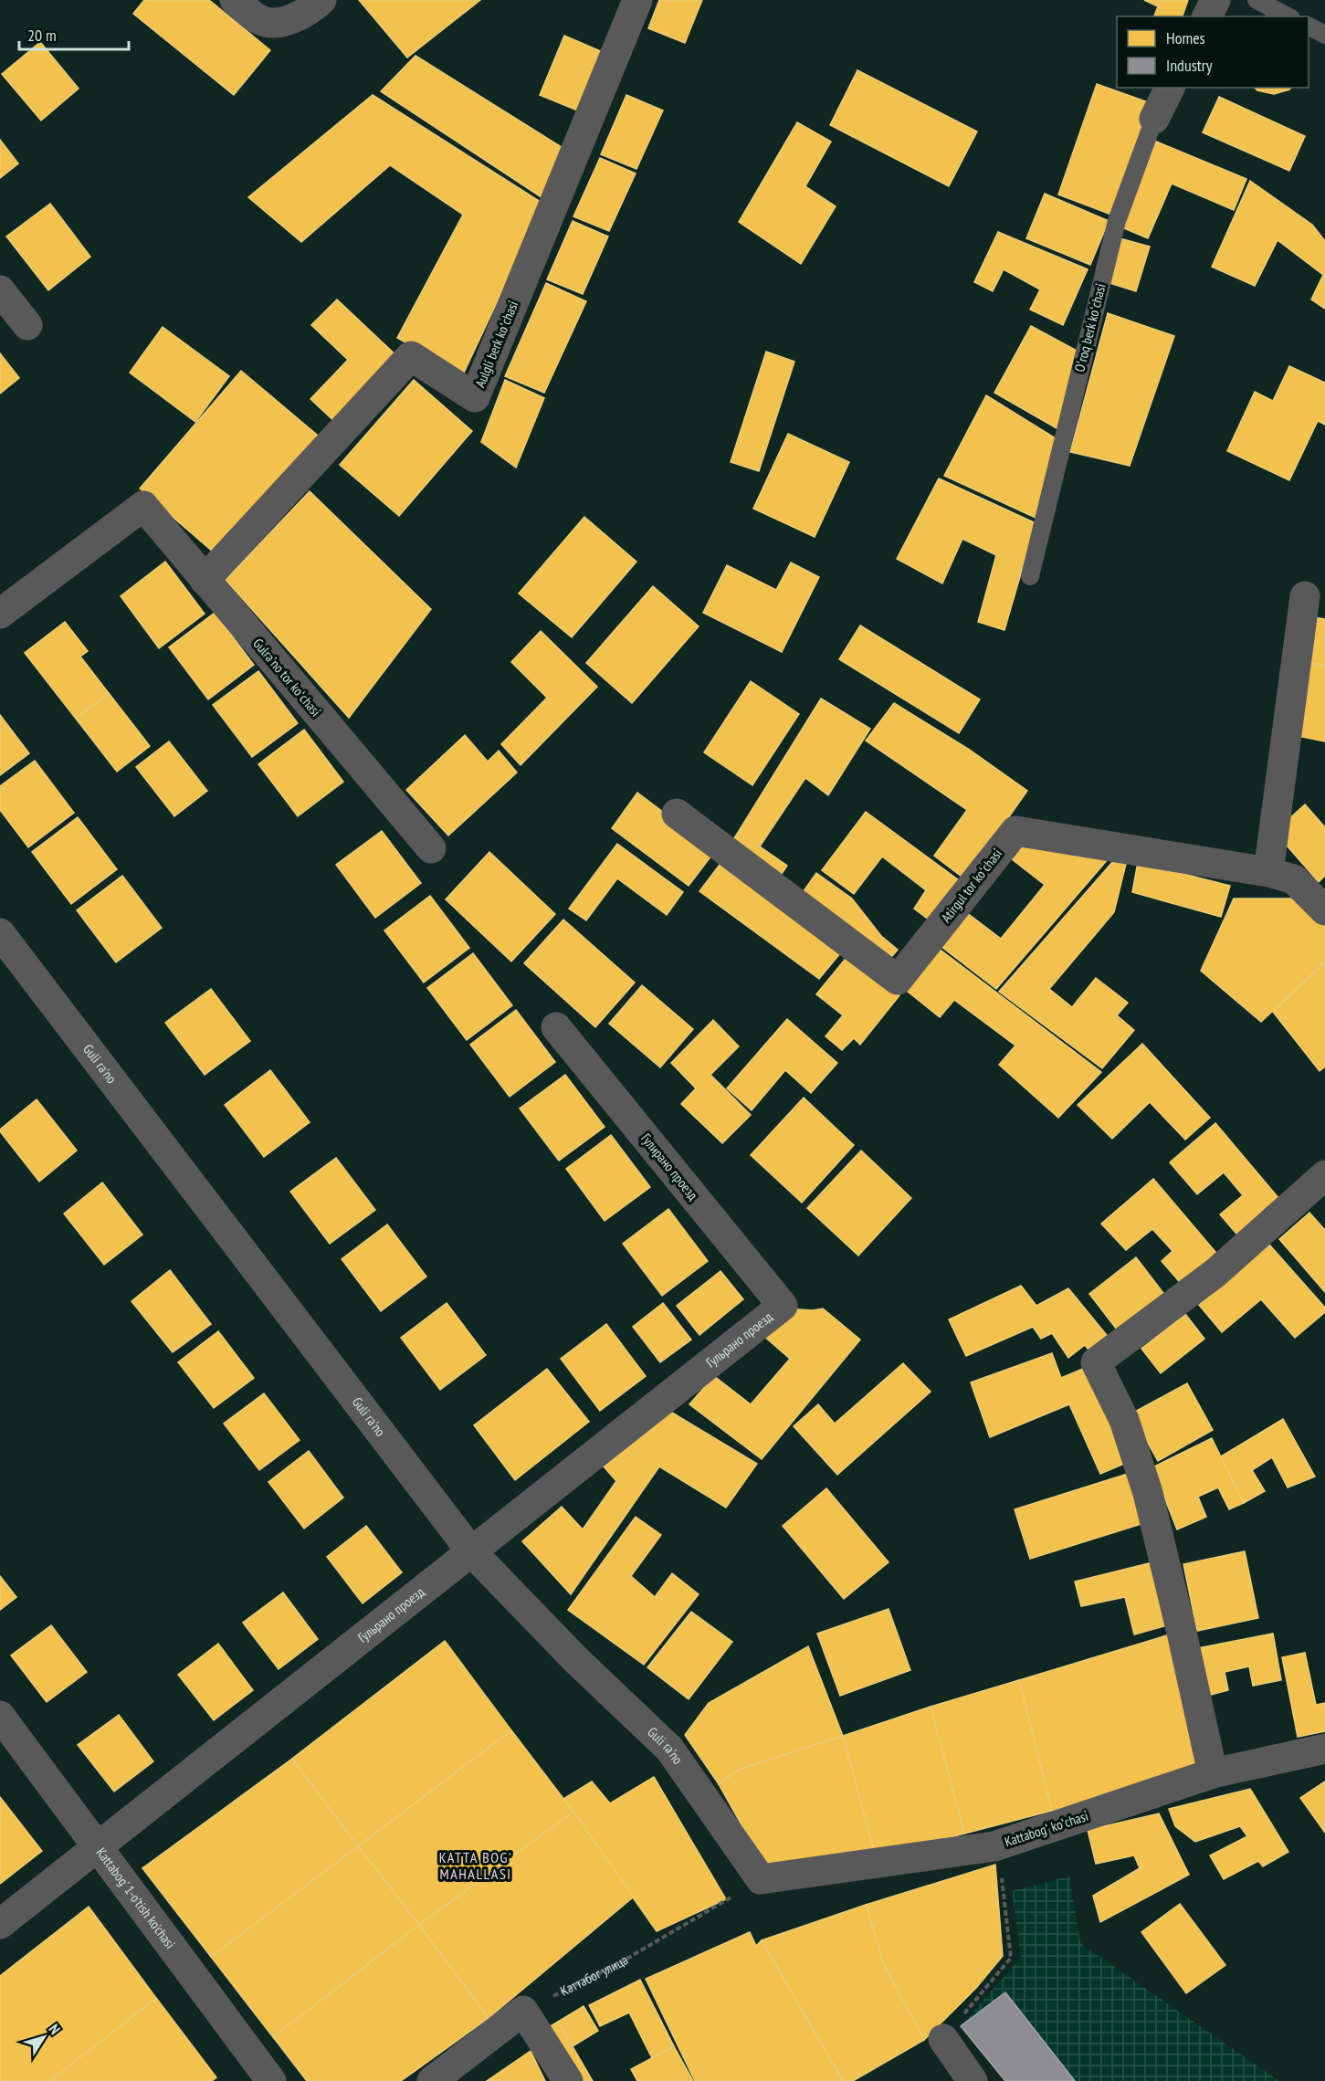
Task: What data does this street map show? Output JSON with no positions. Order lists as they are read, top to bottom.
{
  "streets": {
    "street": [
      "Oʻroq berk koʻchasi",
      "Aulgli berk koʻchasi",
      "Gulraʼno tor koʻchasi",
      "Atirgul tor koʻchasi",
      "Guli ra'no",
      "Гулирано проезд",
      "Гульрано проезд",
      "Kattabogʻ koʻchasi",
      "Kattabog' 1-o'tish ko'chasi"
    ],
    "path": ["Каттабог улица"]
  },
  "crossings": [
    ["Aulgli berk koʻchasi", "Gulraʼno tor koʻchasi"],
    ["Guli ra'no", "Гульрано проезд"],
    ["Guli ra'no", "Kattabogʻ koʻchasi"],
    ["Guli ra'no", "Каттабог улица"],
    ["Гулирано проезд", "Гульрано проезд"],
    ["Гульрано проезд", "Kattabog' 1-o'tish ko'chasi"],
    ["Kattabogʻ koʻchasi", "Каттабог улица"]
  ],
  "districts": ["KATTA BOG' MAHALLASI"],
  "legend": ["Homes", "Industry"],
  "scale_bar": "20 m",
  "north": "top right"
}
